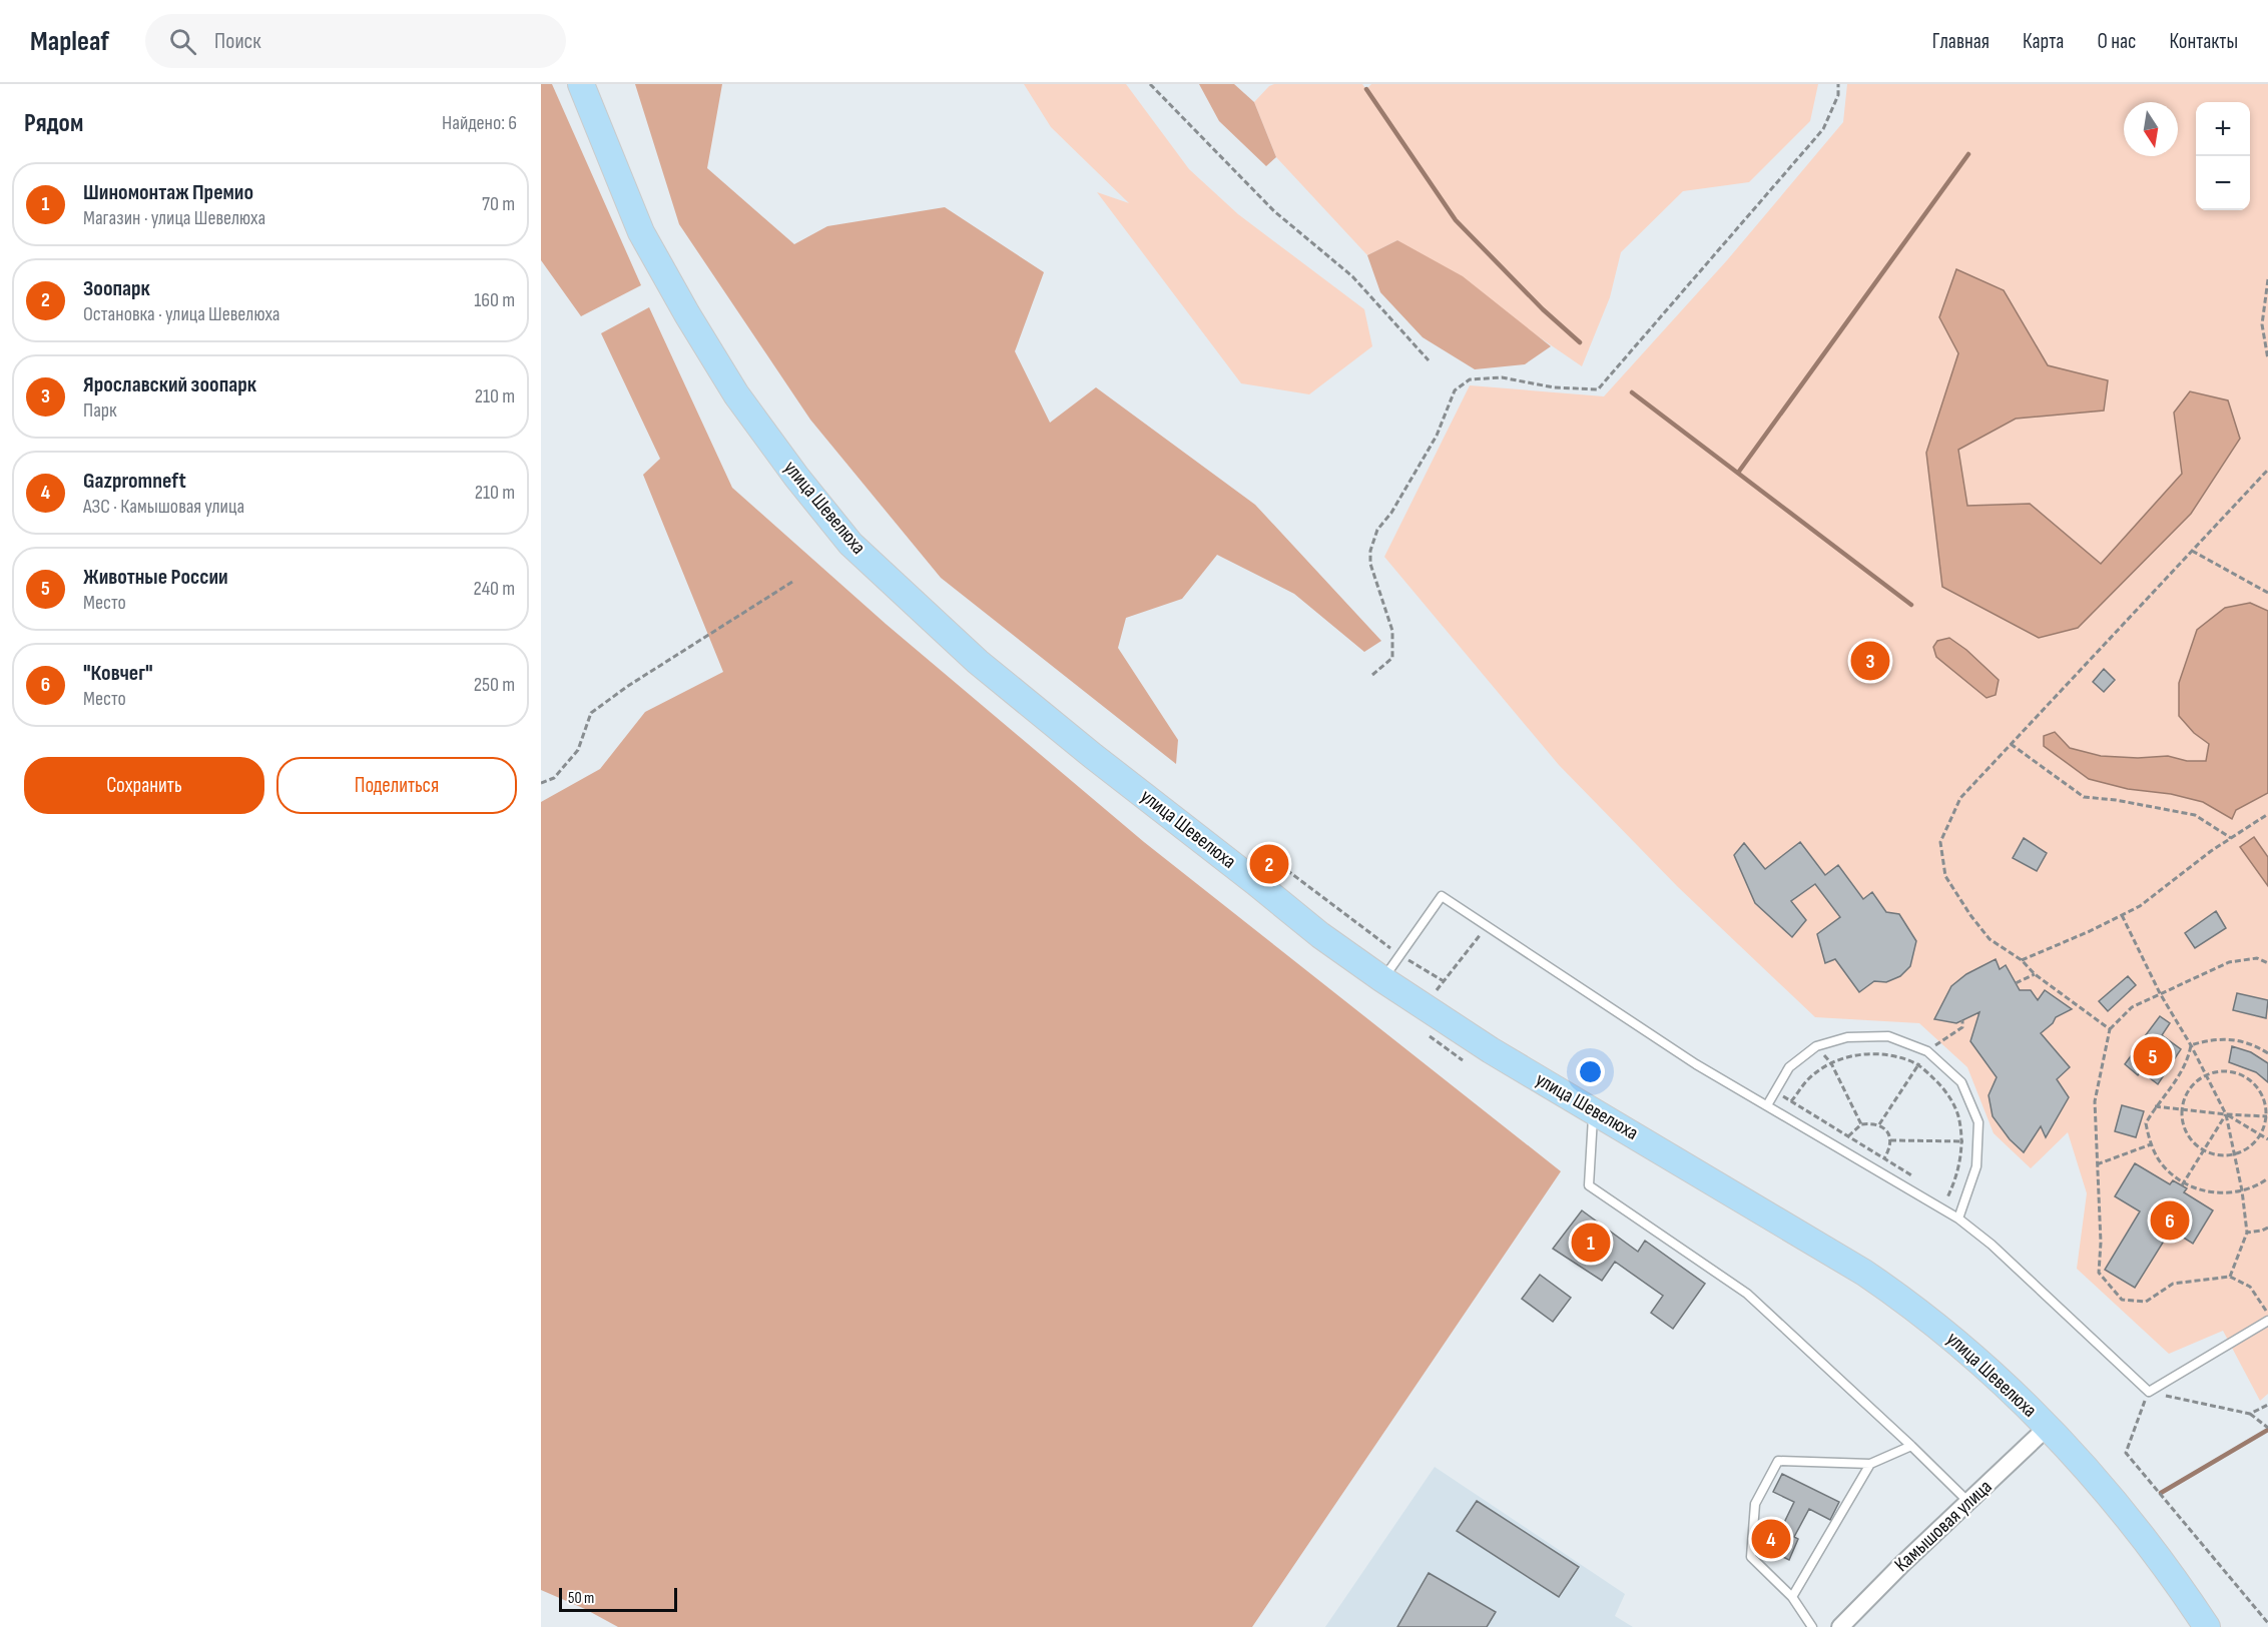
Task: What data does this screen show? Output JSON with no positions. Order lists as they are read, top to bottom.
{
  "streets": {
    "main road": ["улица Шевелюха"],
    "street": ["Камышовая улица"]
  },
  "crossings": [
    ["улица Шевелюха", "Камышовая улица"]
  ],
  "scale_bar": "50 m",
  "north": "bottom",
  "page": {
    "header": "Mapleaf",
    "search": "Поиск",
    "nav": [
      "Главная",
      "Карта",
      "О нас",
      "Контакты"
    ],
    "heading": ["Рядом", "Найдено: 6"],
    "map_buttons": ["+", "−"],
    "list": [
      {
        "mark": "1",
        "name": "Шиномонтаж Премио",
        "note": "Магазин · улица Шевелюха",
        "value": "70 m"
      },
      {
        "mark": "2",
        "name": "Зоопарк",
        "note": "Остановка · улица Шевелюха",
        "value": "160 m"
      },
      {
        "mark": "3",
        "name": "Ярославский зоопарк",
        "note": "Парк",
        "value": "210 m"
      },
      {
        "mark": "4",
        "name": "Gazpromneft",
        "note": "АЗС · Камышовая улица",
        "value": "210 m"
      },
      {
        "mark": "5",
        "name": "Животные России",
        "note": "Место",
        "value": "240 m"
      },
      {
        "mark": "6",
        "name": "\"Ковчег\"",
        "note": "Место",
        "value": "250 m"
      }
    ],
    "pins": [
      "3",
      "2",
      "5",
      "6",
      "1",
      "4"
    ],
    "buttons": ["Сохранить", "Поделиться"],
    "scale": "50 m"
  }
}
